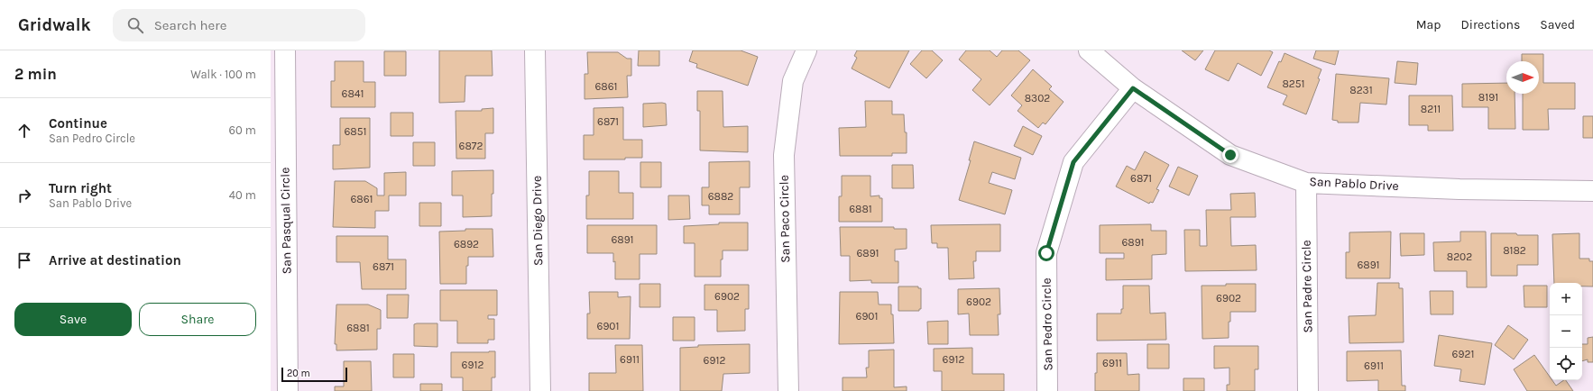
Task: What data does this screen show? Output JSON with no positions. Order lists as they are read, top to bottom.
{
  "streets": {
    "street": [
      "San Pablo Drive",
      "San Paco Circle",
      "San Pasqual Circle",
      "San Diego Drive",
      "San Padre Circle",
      "San Pedro Circle"
    ]
  },
  "crossings": [
    ["San Pablo Drive", "San Padre Circle"],
    ["San Pablo Drive", "San Pedro Circle"]
  ],
  "house_numbers": [
    "8251",
    "6861",
    "8231",
    "6841",
    "8191",
    "8302",
    "8211",
    "6871",
    "6851",
    "6872",
    "6871",
    "6882",
    "6861",
    "6881",
    "6891",
    "6891",
    "6892",
    "8182",
    "6891",
    "8202",
    "6891",
    "6871",
    "6902",
    "6902",
    "6902",
    "6901",
    "6901",
    "6881",
    "6921",
    "6911",
    "6912",
    "6912",
    "6911",
    "6912",
    "6911"
  ],
  "scale_bar": "20 m",
  "north": "right",
  "page": {
    "header": "Gridwalk",
    "search": "Search here",
    "nav": ["Map", "Directions", "Saved"],
    "heading": ["2 min", "Walk · 100 m"],
    "list": [
      ["Continue", "San Pedro Circle", "60 m"],
      ["Turn right", "San Pablo Drive", "40 m"],
      "Arrive at destination"
    ],
    "map_buttons": ["+", "−"],
    "buttons": ["Save", "Share"],
    "scale": "20 m"
  }
}
